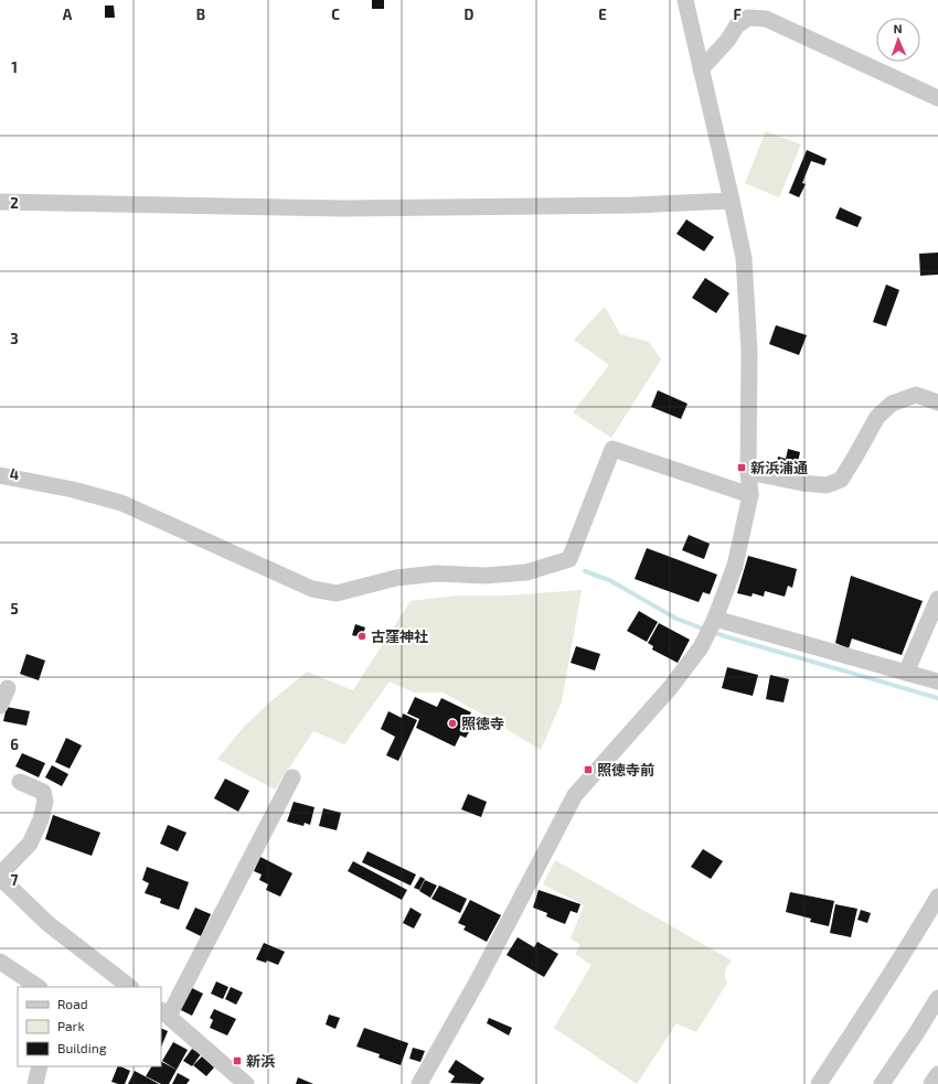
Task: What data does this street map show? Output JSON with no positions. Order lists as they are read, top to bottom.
{
  "places": {
    "transit": ["新浜浦通", "照徳寺前", "新浜"],
    "other": ["古窪神社", "照徳寺"]
  },
  "legend": ["Road", "Park", "Building"],
  "north": "top",
  "grid": {
    "columns": [
      "A",
      "B",
      "C",
      "D",
      "E",
      "F"
    ],
    "rows": [
      "1",
      "2",
      "3",
      "4",
      "5",
      "6",
      "7"
    ]
  }
}
